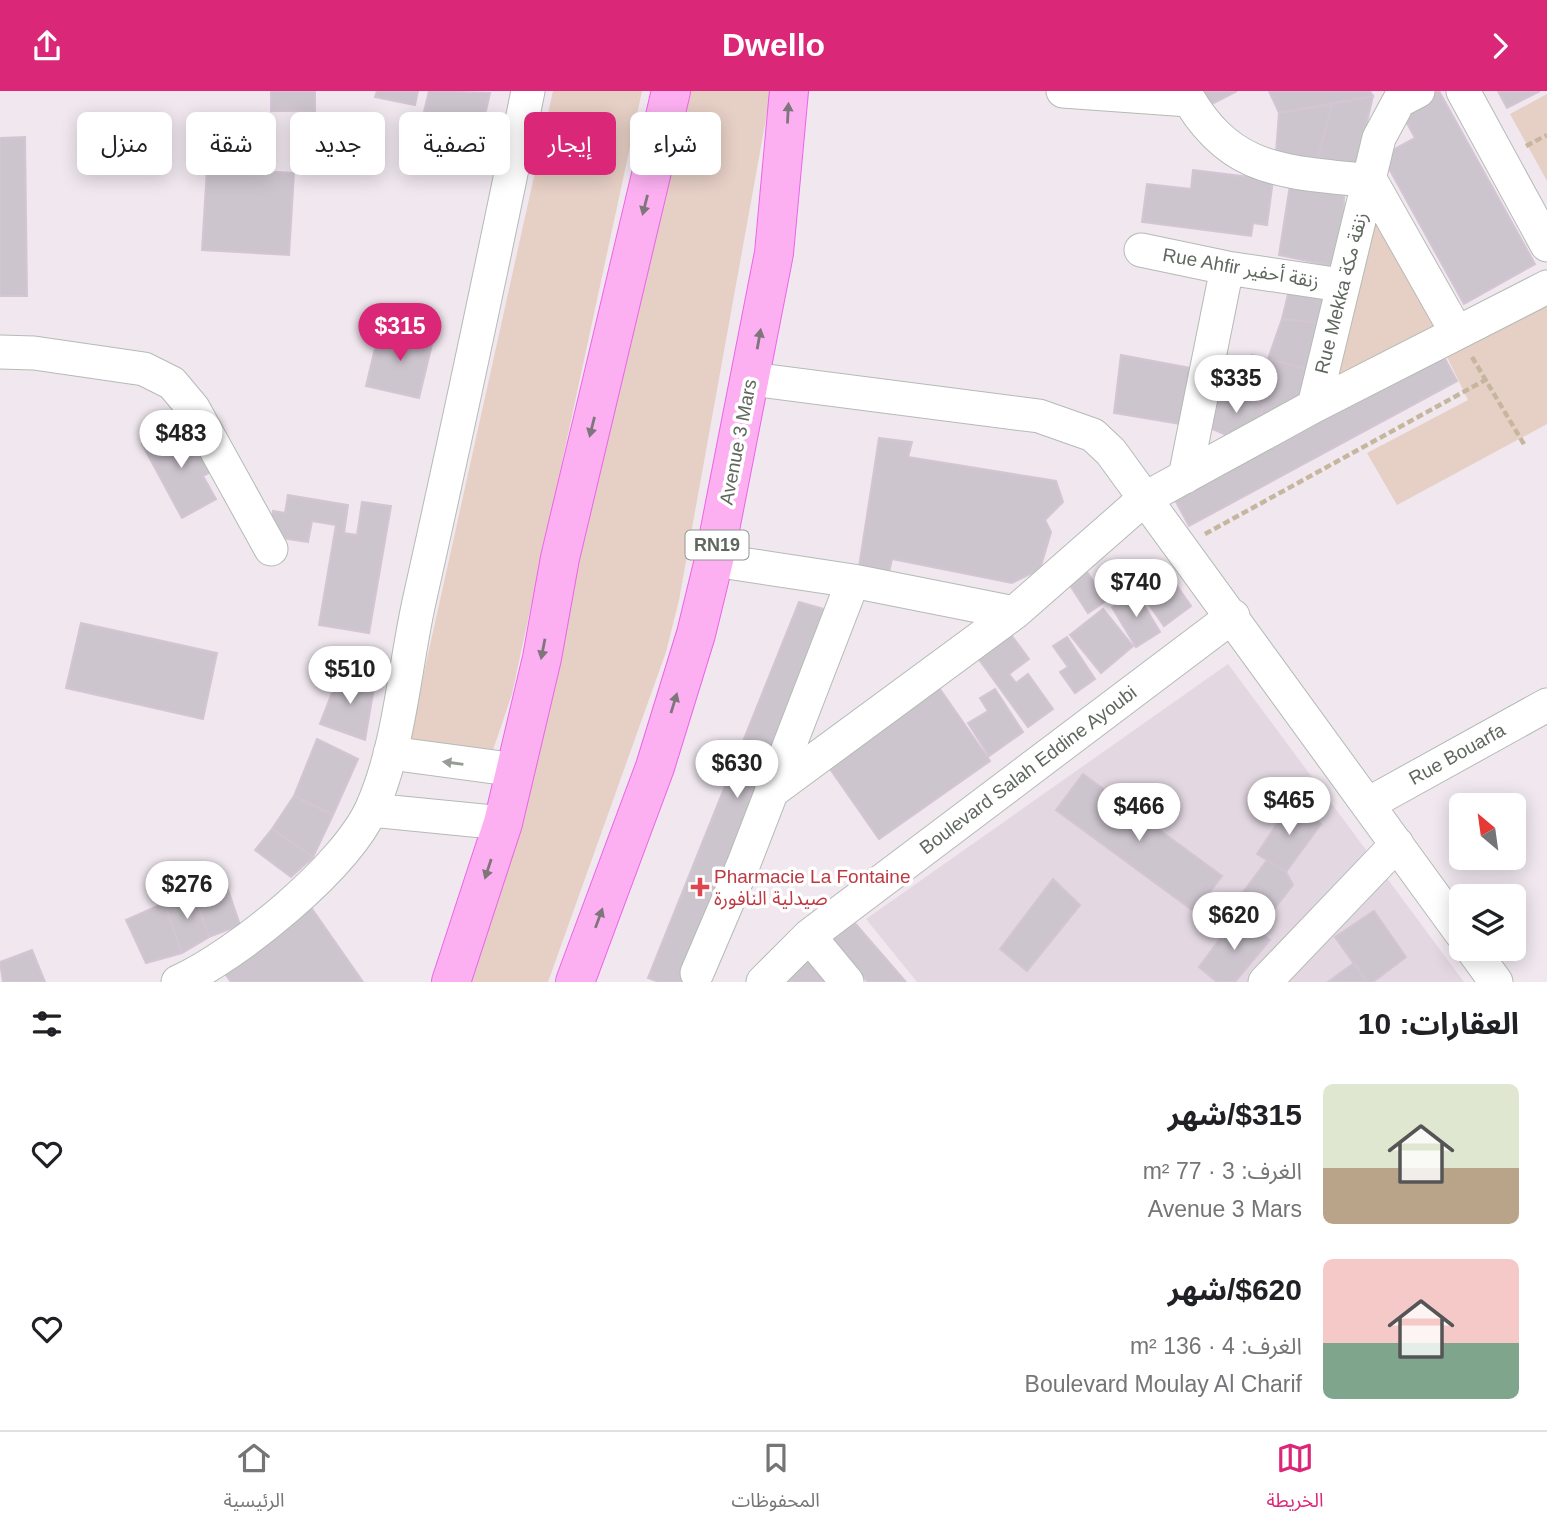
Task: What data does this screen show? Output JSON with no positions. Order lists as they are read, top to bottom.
{
  "streets": {
    "main road": ["Avenue 3 Mars", "RN19"],
    "street": [
      "Rue Ahfir زنقة أحفير",
      "Rue Mekka زنقة مكة",
      "Rue Bouarfa",
      "Boulevard Salah Eddine Ayoubi"
    ]
  },
  "crossings": [
    ["Rue Ahfir زنقة أحفير", "Rue Mekka زنقة مكة"]
  ],
  "places": {
    "health": ["Pharmacie La Fontaine صيدلية النافورة"]
  },
  "north": "top left",
  "page": {
    "header": "Dwello",
    "chip": [
      "شراء",
      "إيجار",
      "تصفية",
      "جديد",
      "شقة",
      "منزل"
    ],
    "price": [
      "$315",
      "$335",
      "$483",
      "$740",
      "$510",
      "$630",
      "$465",
      "$466",
      "$276",
      "$620"
    ],
    "heading": "العقارات: 10",
    "list": [
      {
        "name": "$315/شهر",
        "note": "الغرف: 3 · 77 m² · Avenue 3 Mars"
      },
      {
        "name": "$620/شهر",
        "note": "الغرف: 4 · 136 m² · Boulevard Moulay Al Charif"
      }
    ],
    "tabs": ["الخريطة", "المحفوظات", "الرئيسية"]
  }
}
